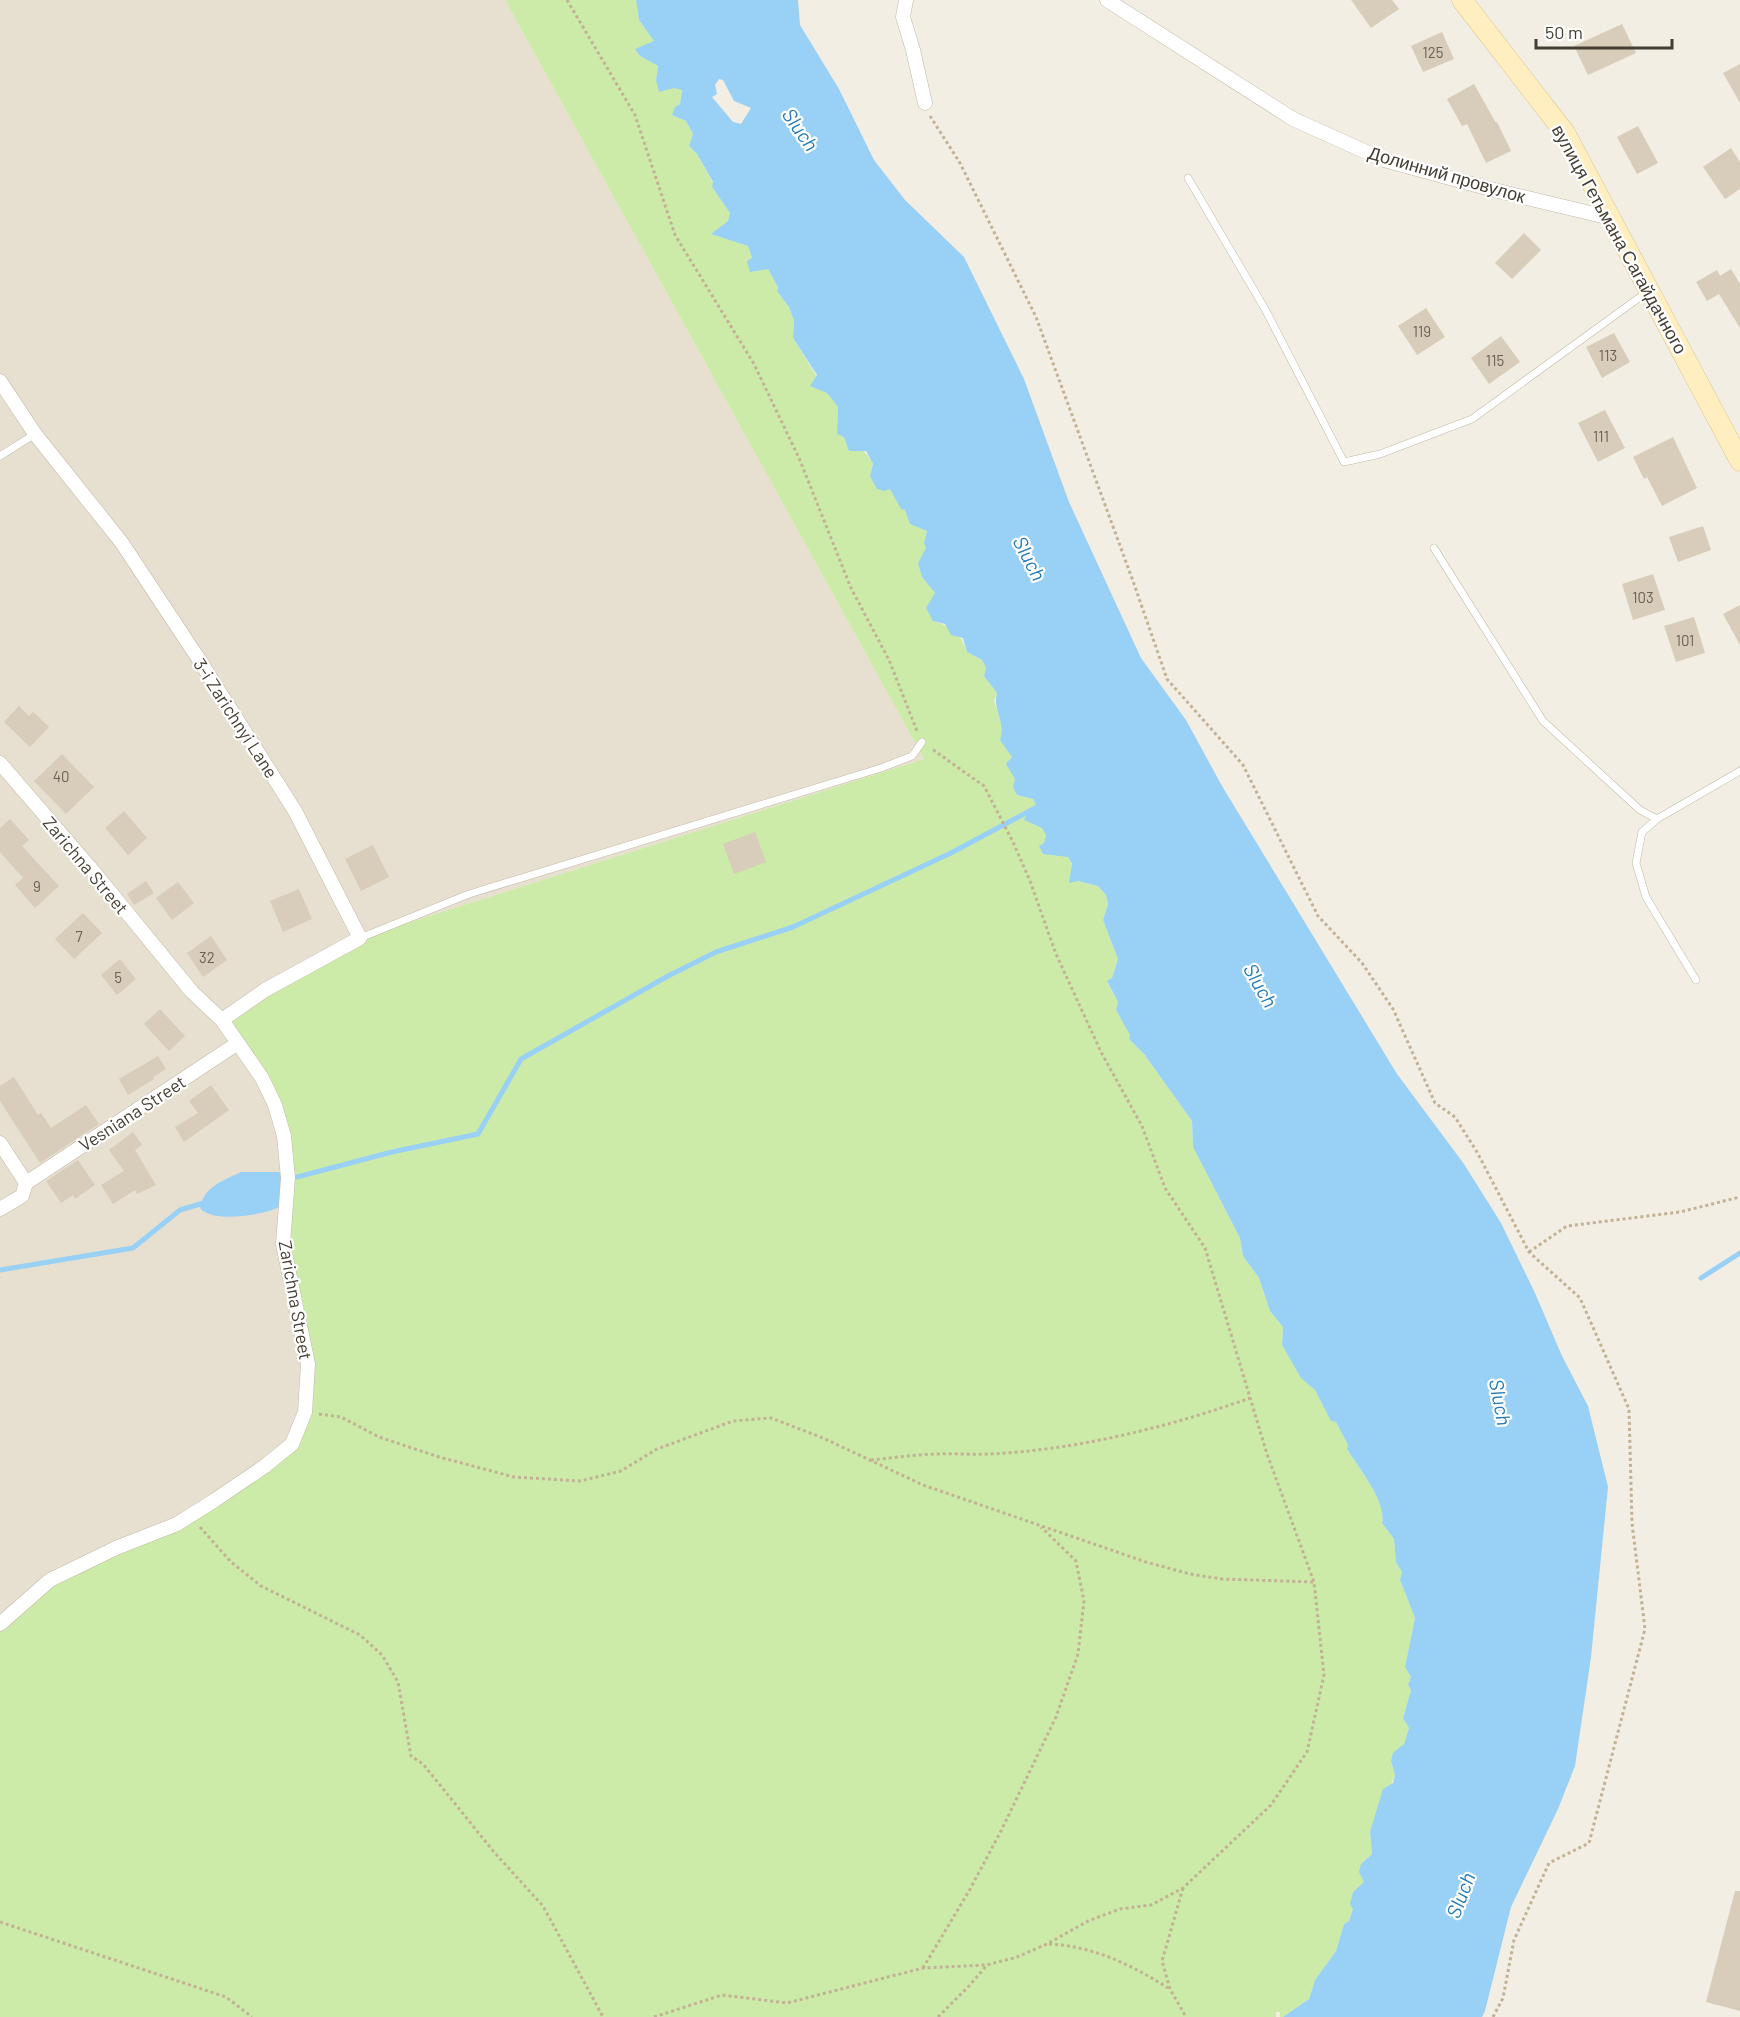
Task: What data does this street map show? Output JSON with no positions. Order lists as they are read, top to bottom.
{
  "streets": {
    "main road": ["вулиця Гетьмана Сагайдачного"],
    "street": [
      "Долинний провулок",
      "3-i Zarichnyi Lane",
      "Zarichna Street",
      "Vesniana Street"
    ]
  },
  "crossings": [
    ["Долинний провулок", "вулиця Гетьмана Сагайдачного"],
    ["Zarichna Street", "Vesniana Street"]
  ],
  "water": ["Sluch"],
  "house_numbers": [
    "125",
    "119",
    "113",
    "115",
    "111",
    "103",
    "101",
    "40",
    "9",
    "7",
    "32",
    "5"
  ],
  "scale_bar": "50 m"
}
